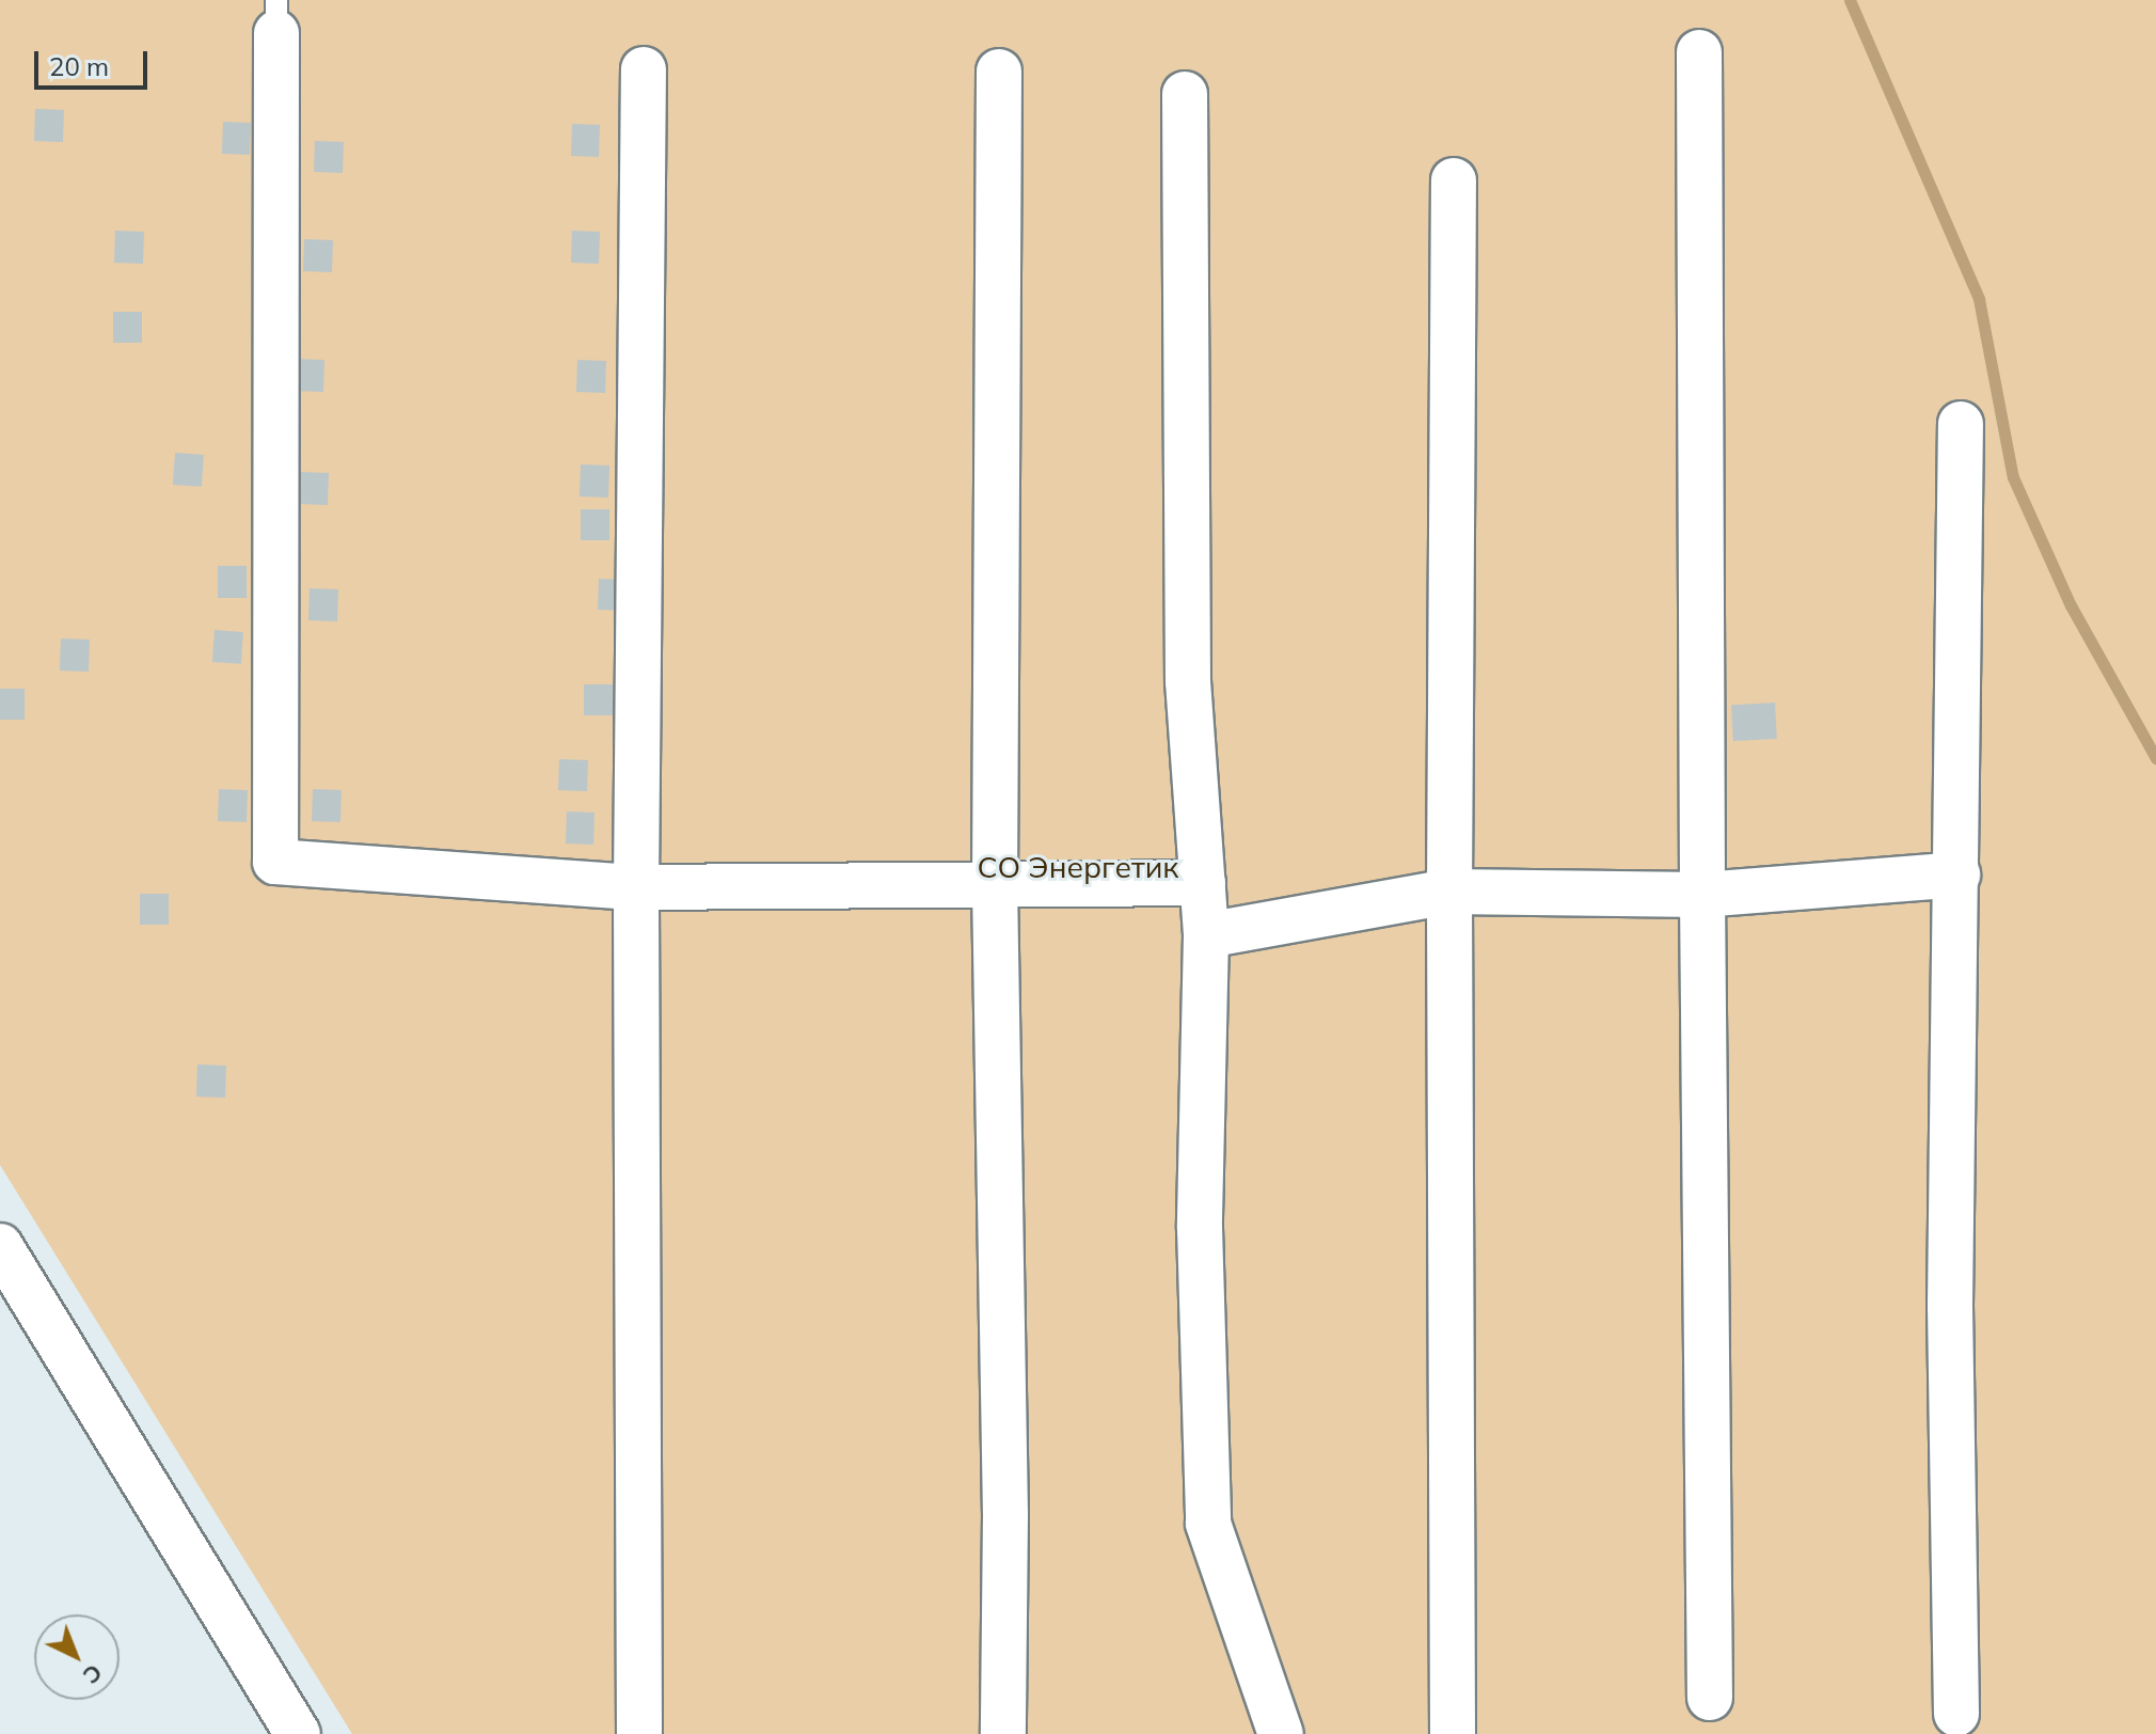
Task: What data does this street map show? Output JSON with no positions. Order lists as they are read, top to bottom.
{
  "parks": ["СО Энергетик"],
  "scale_bar": "20 m",
  "north": "bottom right"
}
